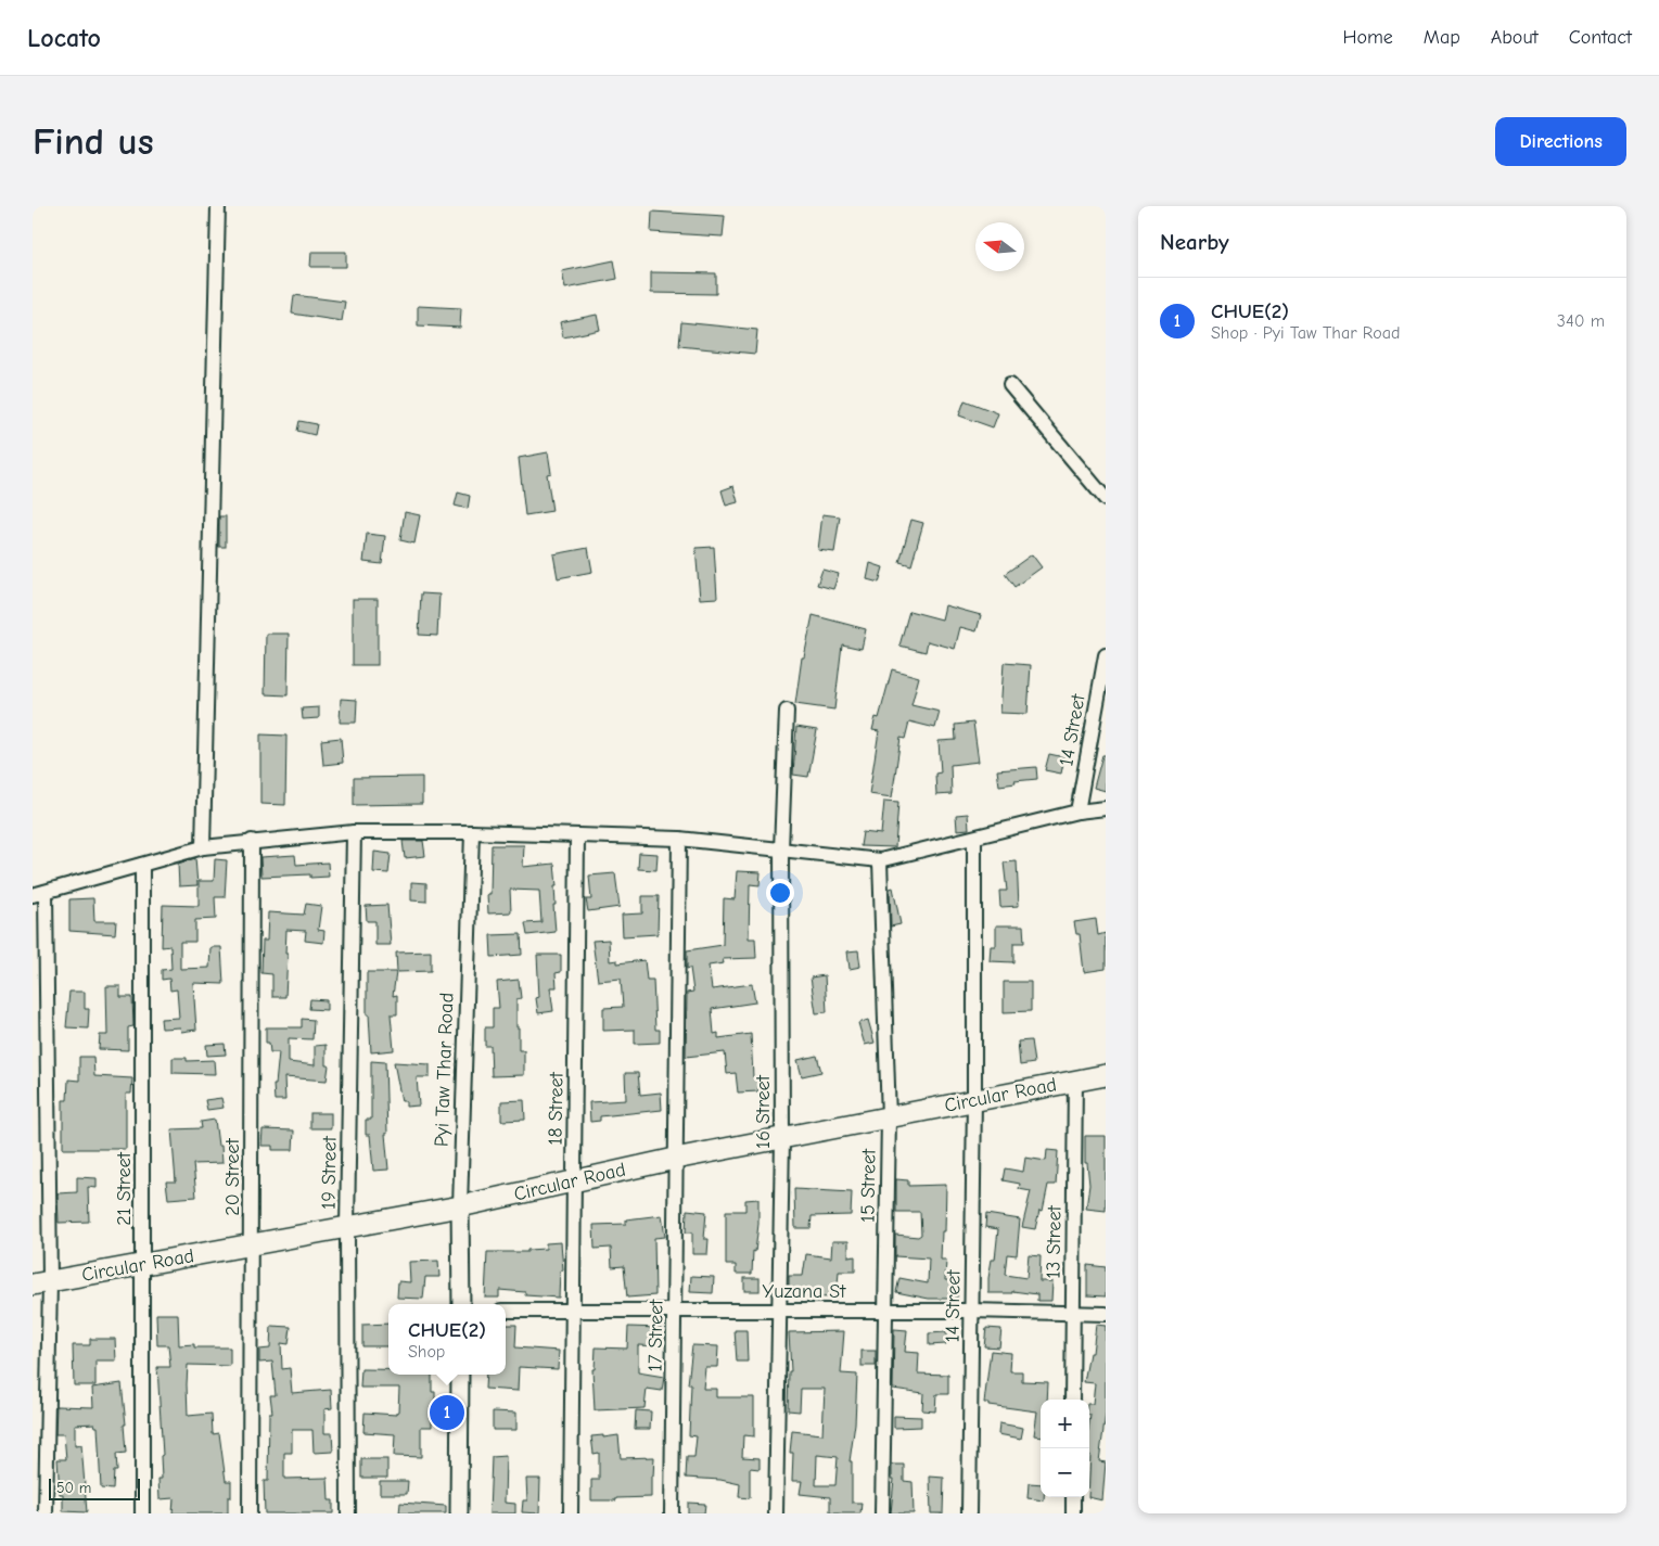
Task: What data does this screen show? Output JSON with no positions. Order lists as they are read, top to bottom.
{
  "streets": {
    "main road": ["Circular Road"],
    "street": [
      "14 Street",
      "Pyi Taw Thar Road",
      "18 Street",
      "16 Street",
      "19 Street",
      "20 Street",
      "15 Street",
      "21 Street",
      "13 Street",
      "Yuzana St",
      "17 Street"
    ]
  },
  "crossings": [
    ["14 Street", "Circular Road"],
    ["14 Street", "Yuzana St"],
    ["Pyi Taw Thar Road", "Circular Road"],
    ["Circular Road", "18 Street"],
    ["Circular Road", "16 Street"],
    ["Circular Road", "19 Street"],
    ["Circular Road", "20 Street"],
    ["Circular Road", "15 Street"],
    ["Circular Road", "21 Street"],
    ["Circular Road", "13 Street"],
    ["Circular Road", "17 Street"],
    ["18 Street", "Yuzana St"],
    ["16 Street", "Yuzana St"],
    ["15 Street", "Yuzana St"],
    ["13 Street", "Yuzana St"],
    ["Yuzana St", "17 Street"]
  ],
  "scale_bar": "50 m",
  "north": "left",
  "page": {
    "header": "Locato",
    "nav": [
      "Home",
      "Map",
      "About",
      "Contact"
    ],
    "buttons": "Directions",
    "title": "Find us",
    "heading": "Nearby",
    "list": [
      {
        "mark": "1",
        "name": "CHUE(2)",
        "note": "Shop · Pyi Taw Thar Road",
        "value": "340 m"
      }
    ],
    "popup": ["CHUE(2)", "Shop"],
    "pins": "1",
    "map_buttons": ["+", "−"],
    "scale": "50 m"
  }
}
